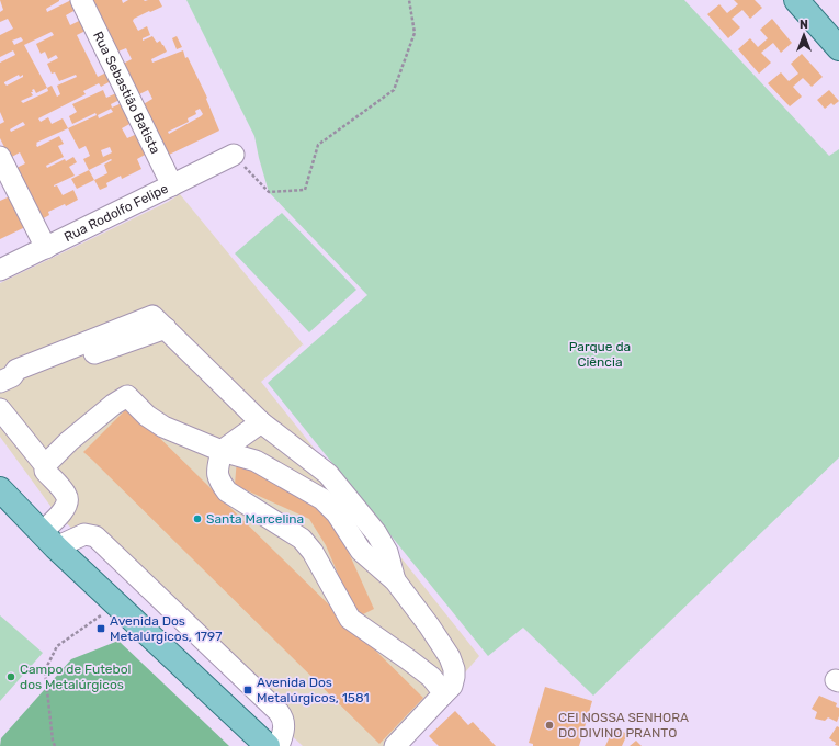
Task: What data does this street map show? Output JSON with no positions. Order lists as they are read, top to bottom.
{
  "streets": {
    "street": ["Rua Sebastião Batista", "Rua Rodolfo Felipe"]
  },
  "crossings": [
    ["Rua Sebastião Batista", "Rua Rodolfo Felipe"]
  ],
  "parks": ["Parque da Ciência"],
  "places": {
    "other": ["Santa Marcelina", "Campo de Futebol dos Metalúrgicos", "CEI NOSSA SENHORA DO DIVINO PRANTO"],
    "transit": ["Avenida Dos Metalúrgicos, 1797", "Avenida Dos Metalúrgicos, 1581"]
  },
  "north": "top"
}
